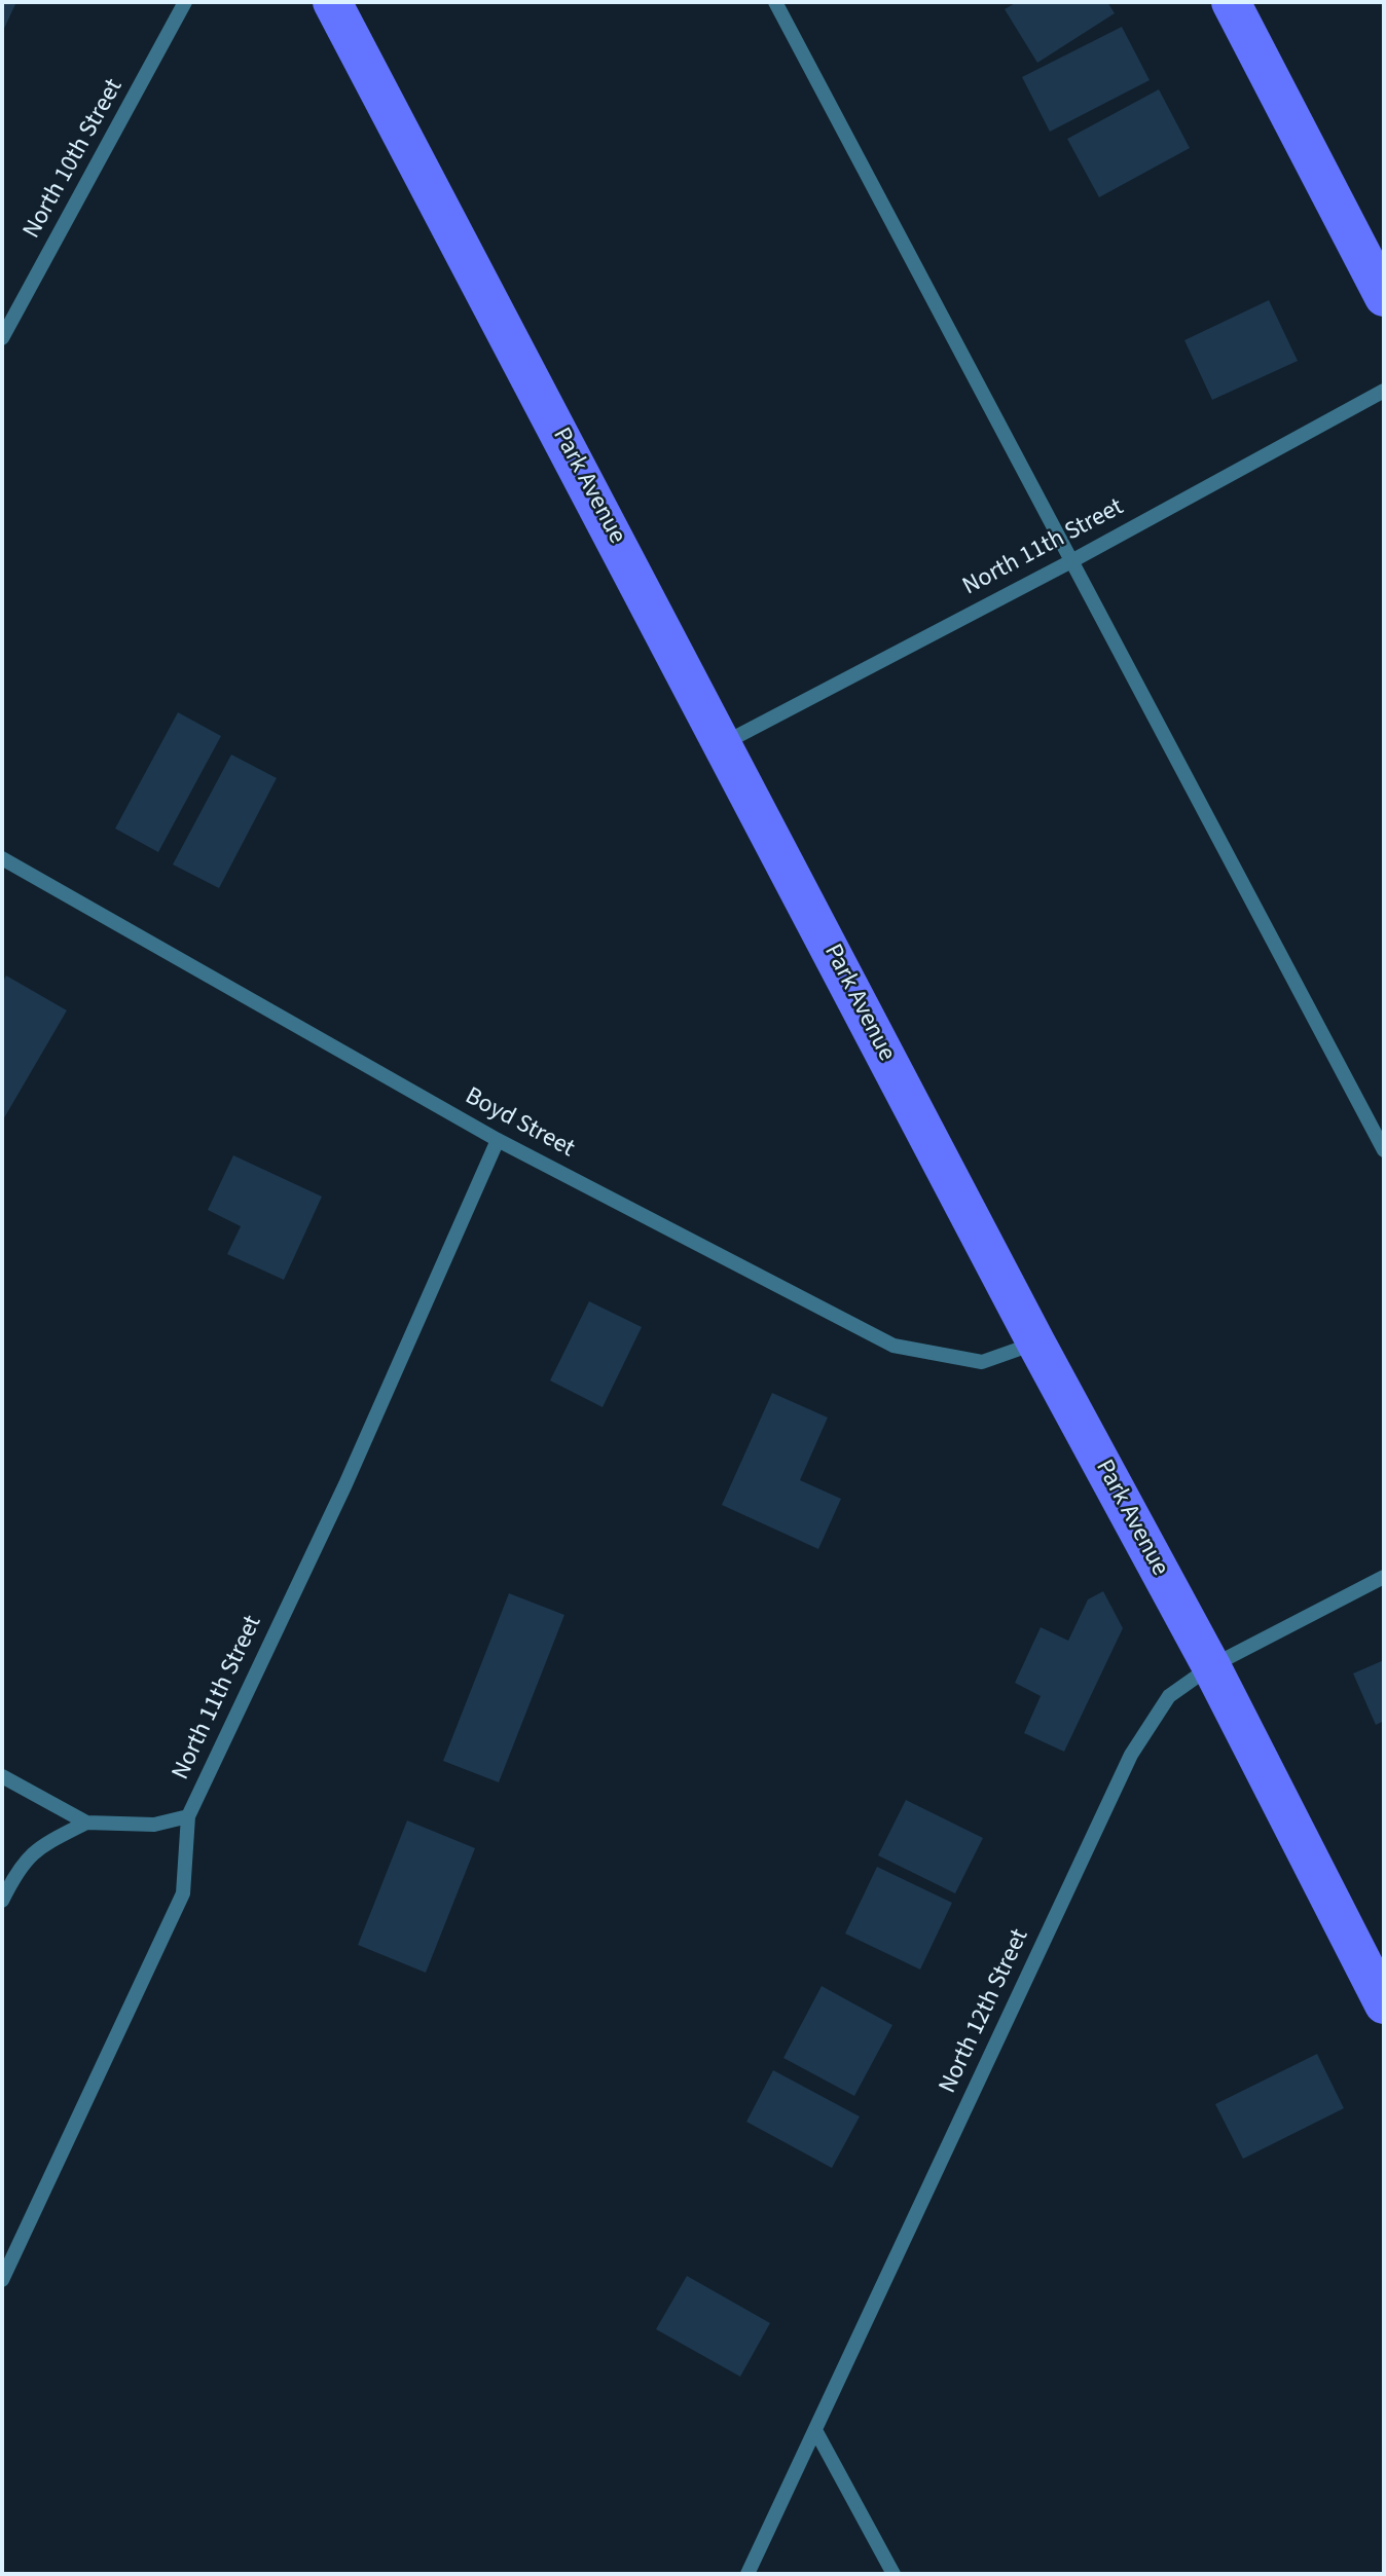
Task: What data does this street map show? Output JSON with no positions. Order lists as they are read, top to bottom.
{
  "streets": {
    "main road": ["Park Avenue"],
    "street": [
      "North 10th Street",
      "North 11th Street",
      "Boyd Street",
      "North 12th Street"
    ]
  },
  "crossings": [
    ["Park Avenue", "North 11th Street"],
    ["Park Avenue", "Boyd Street"],
    ["Park Avenue", "North 12th Street"],
    ["North 11th Street", "Boyd Street"]
  ]
}
